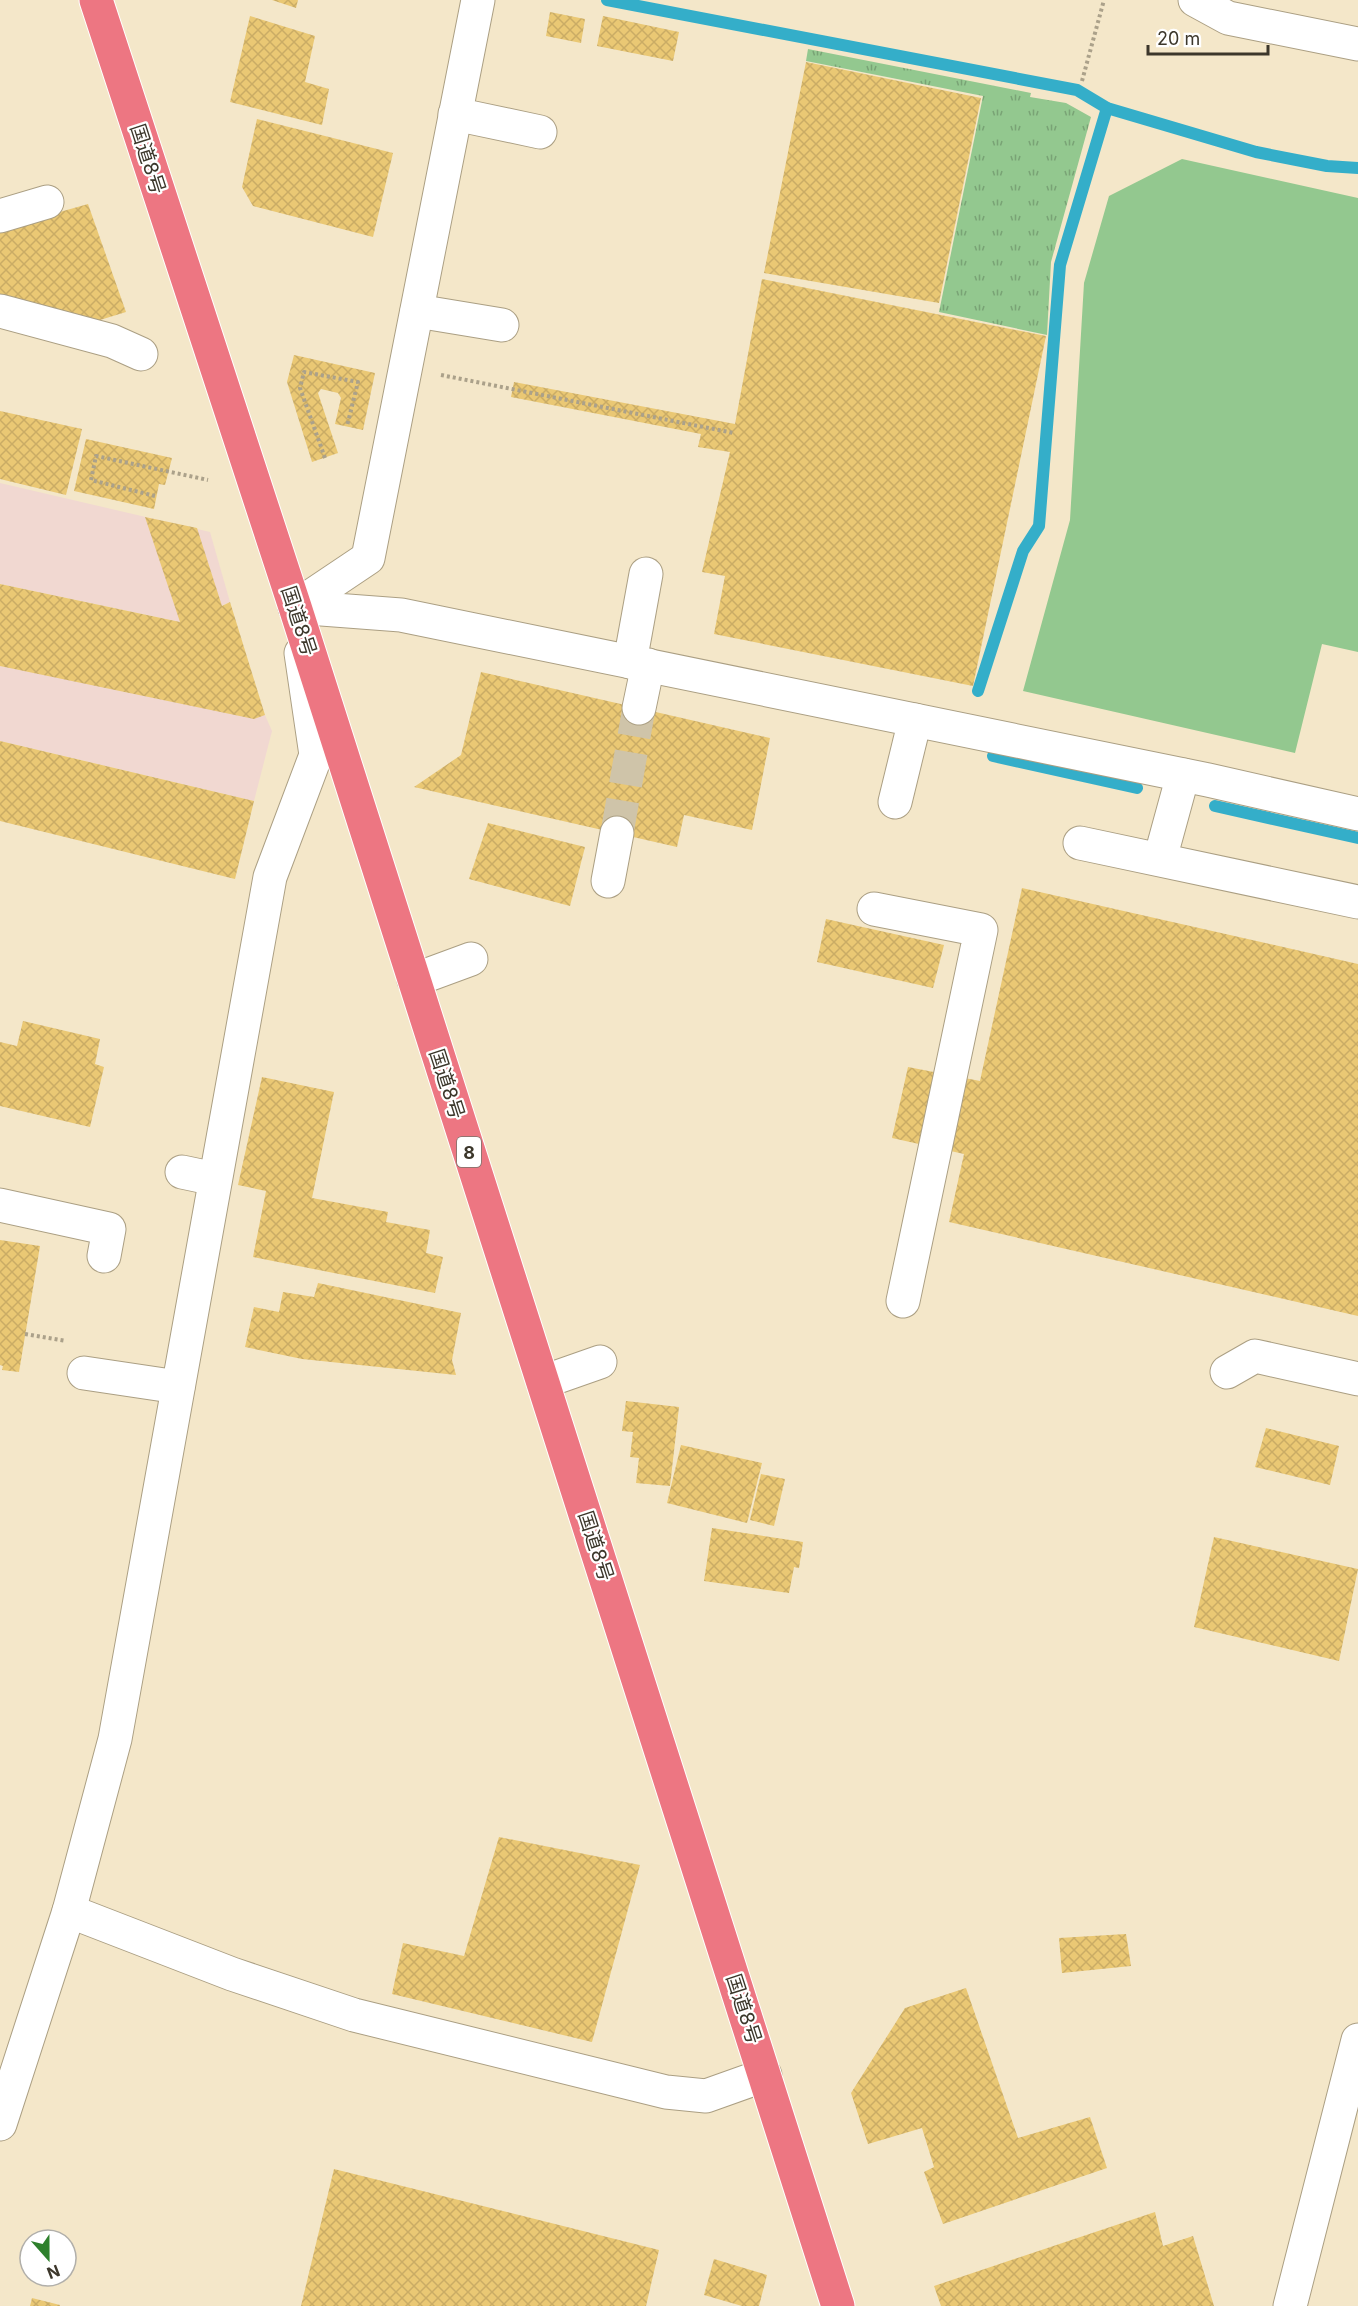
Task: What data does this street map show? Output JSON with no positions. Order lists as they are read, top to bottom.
{
  "streets": {
    "highway": ["国道8号", "8"]
  },
  "scale_bar": "20 m",
  "north": "bottom"
}
